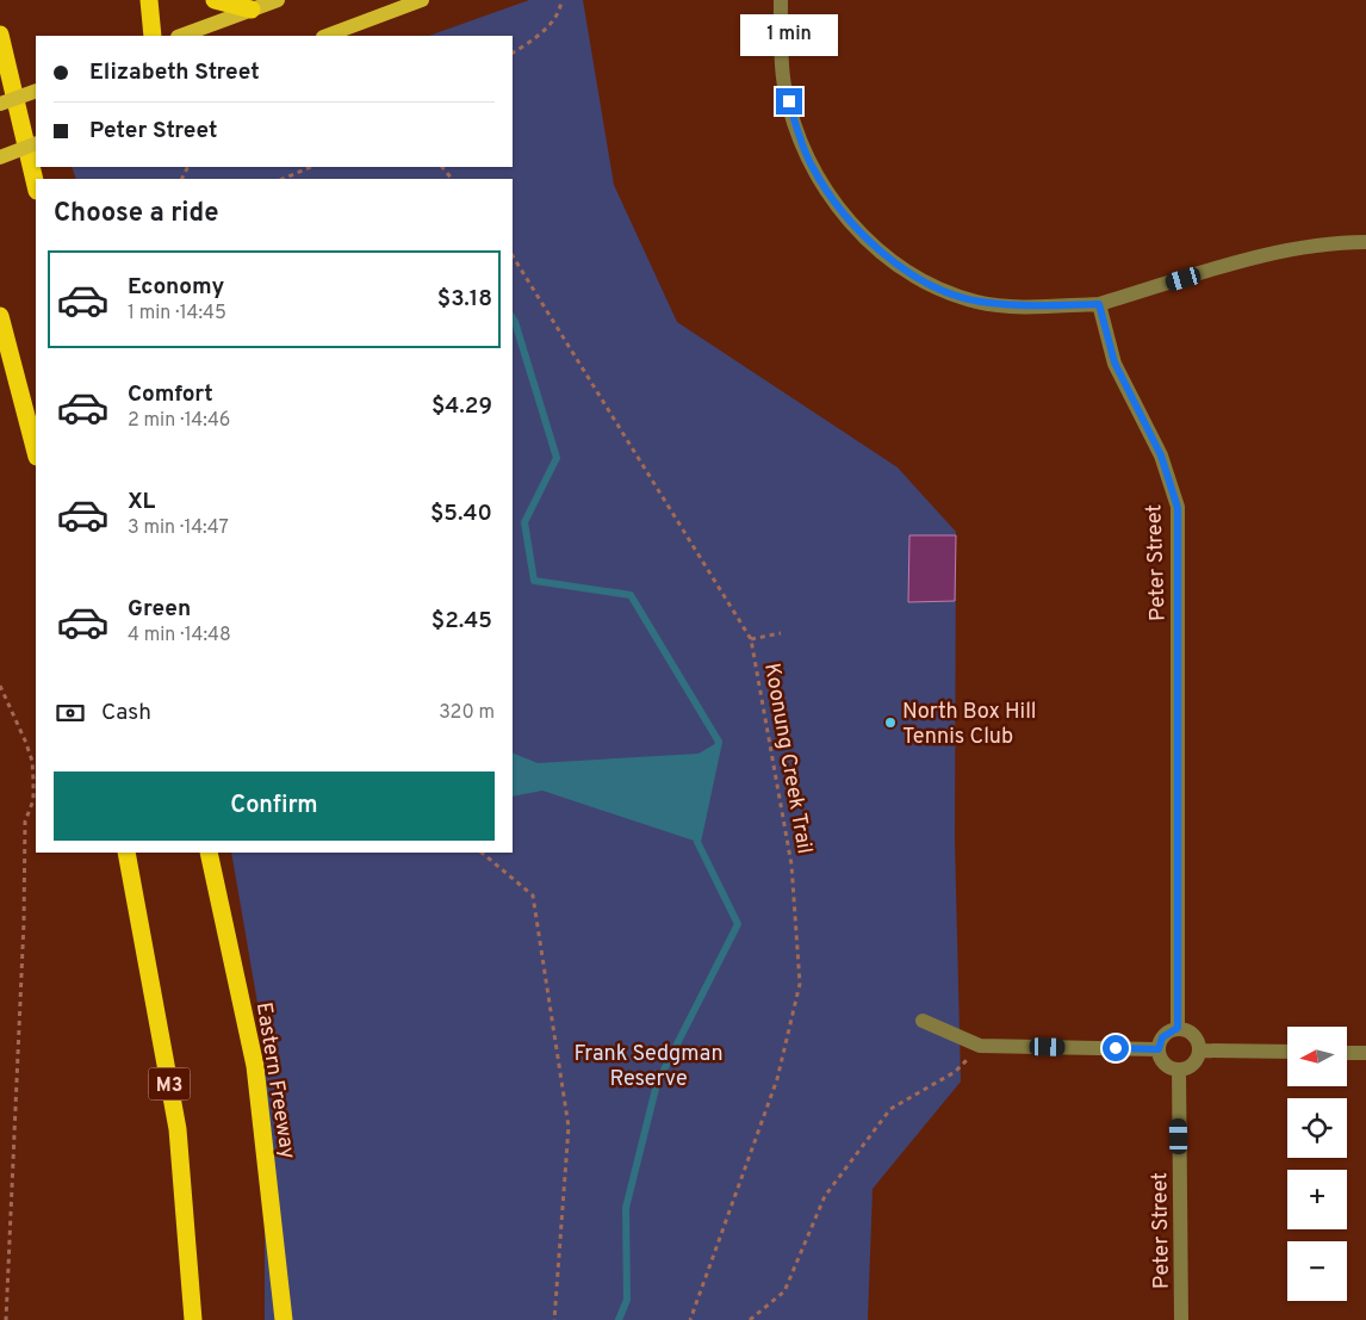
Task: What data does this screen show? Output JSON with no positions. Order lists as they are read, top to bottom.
{
  "streets": {
    "highway": ["Eastern Freeway", "M3"],
    "street": ["Peter Street"],
    "path": ["Koonung Creek Trail"]
  },
  "parks": ["Frank Sedgman Reserve"],
  "places": ["North Box Hill Tennis Club"],
  "north": "left",
  "page": {
    "bubble": "1 min",
    "banner": ["Elizabeth Street", "Peter Street"],
    "heading": "Choose a ride",
    "list": [
      {
        "name": "Economy",
        "note": "1 min · 14:45",
        "value": "$3.18"
      },
      {
        "name": "Comfort",
        "note": "2 min · 14:46",
        "value": "$4.29"
      },
      {
        "name": "XL",
        "note": "3 min · 14:47",
        "value": "$5.40"
      },
      {
        "name": "Green",
        "note": "4 min · 14:48",
        "value": "$2.45"
      }
    ],
    "pay": ["Cash", "320 m"],
    "buttons": "Confirm",
    "map_buttons": ["+", "−"]
  }
}
